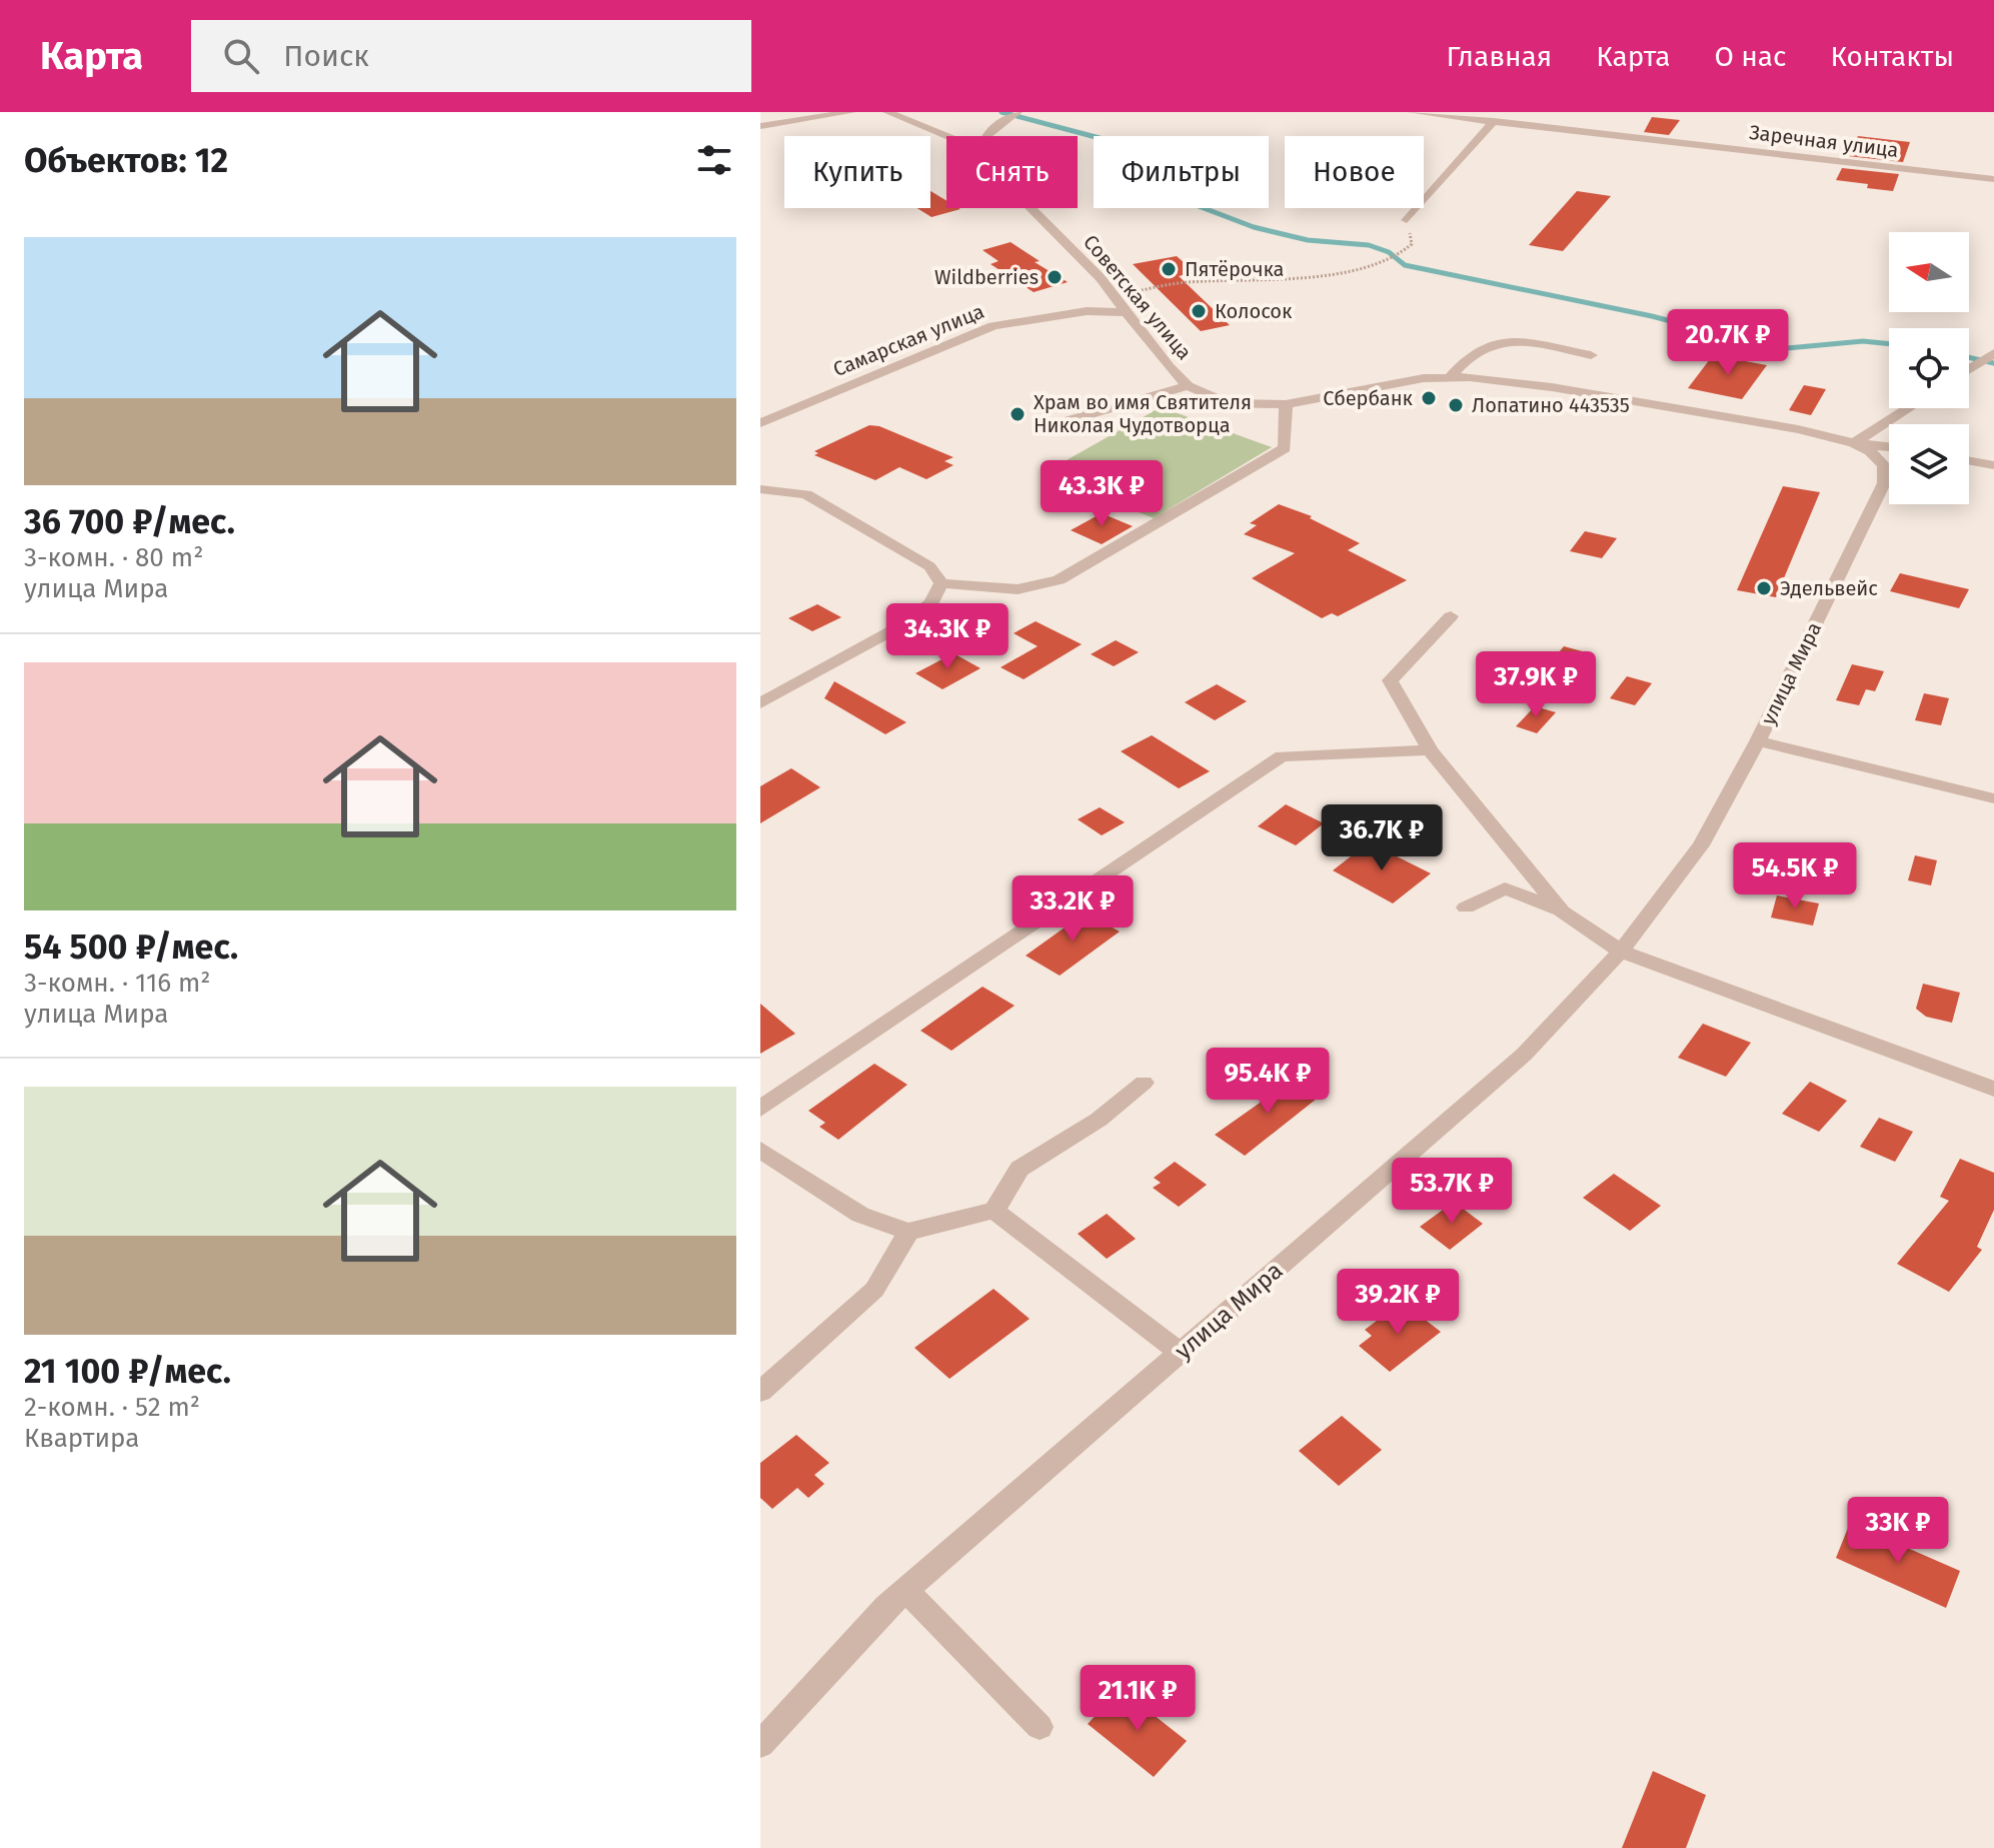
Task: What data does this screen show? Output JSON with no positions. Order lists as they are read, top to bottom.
{
  "streets": {
    "street": [
      "Заречная улица",
      "Советская улица",
      "Самарская улица",
      "улица Мира"
    ]
  },
  "crossings": [
    ["Советская улица", "Самарская улица"],
    ["Советская улица", "улица Мира"]
  ],
  "places": [
    "Пятёрочка",
    "Wildberries",
    "Колосок",
    "Сбербанк",
    "Лопатино 443535",
    "Храм во имя Святителя Николая Чудотворца",
    "Эдельвейс"
  ],
  "north": "left",
  "page": {
    "header": "Карта",
    "search": "Поиск",
    "nav": [
      "Главная",
      "Карта",
      "О нас",
      "Контакты"
    ],
    "heading": "Объектов: 12",
    "chip": [
      "Купить",
      "Снять",
      "Фильтры",
      "Новое"
    ],
    "list": [
      {
        "name": "36 700 ₽/мес.",
        "note": "3-комн. · 80 m² · улица Мира"
      },
      {
        "name": "54 500 ₽/мес.",
        "note": "3-комн. · 116 m² · улица Мира"
      },
      {
        "name": "21 100 ₽/мес.",
        "note": "2-комн. · 52 m² · Квартира"
      }
    ],
    "price": [
      "20.7K ₽",
      "43.3K ₽",
      "34.3K ₽",
      "37.9K ₽",
      "36.7K ₽",
      "54.5K ₽",
      "33.2K ₽",
      "95.4K ₽",
      "53.7K ₽",
      "39.2K ₽",
      "33K ₽",
      "21.1K ₽"
    ]
  }
}
